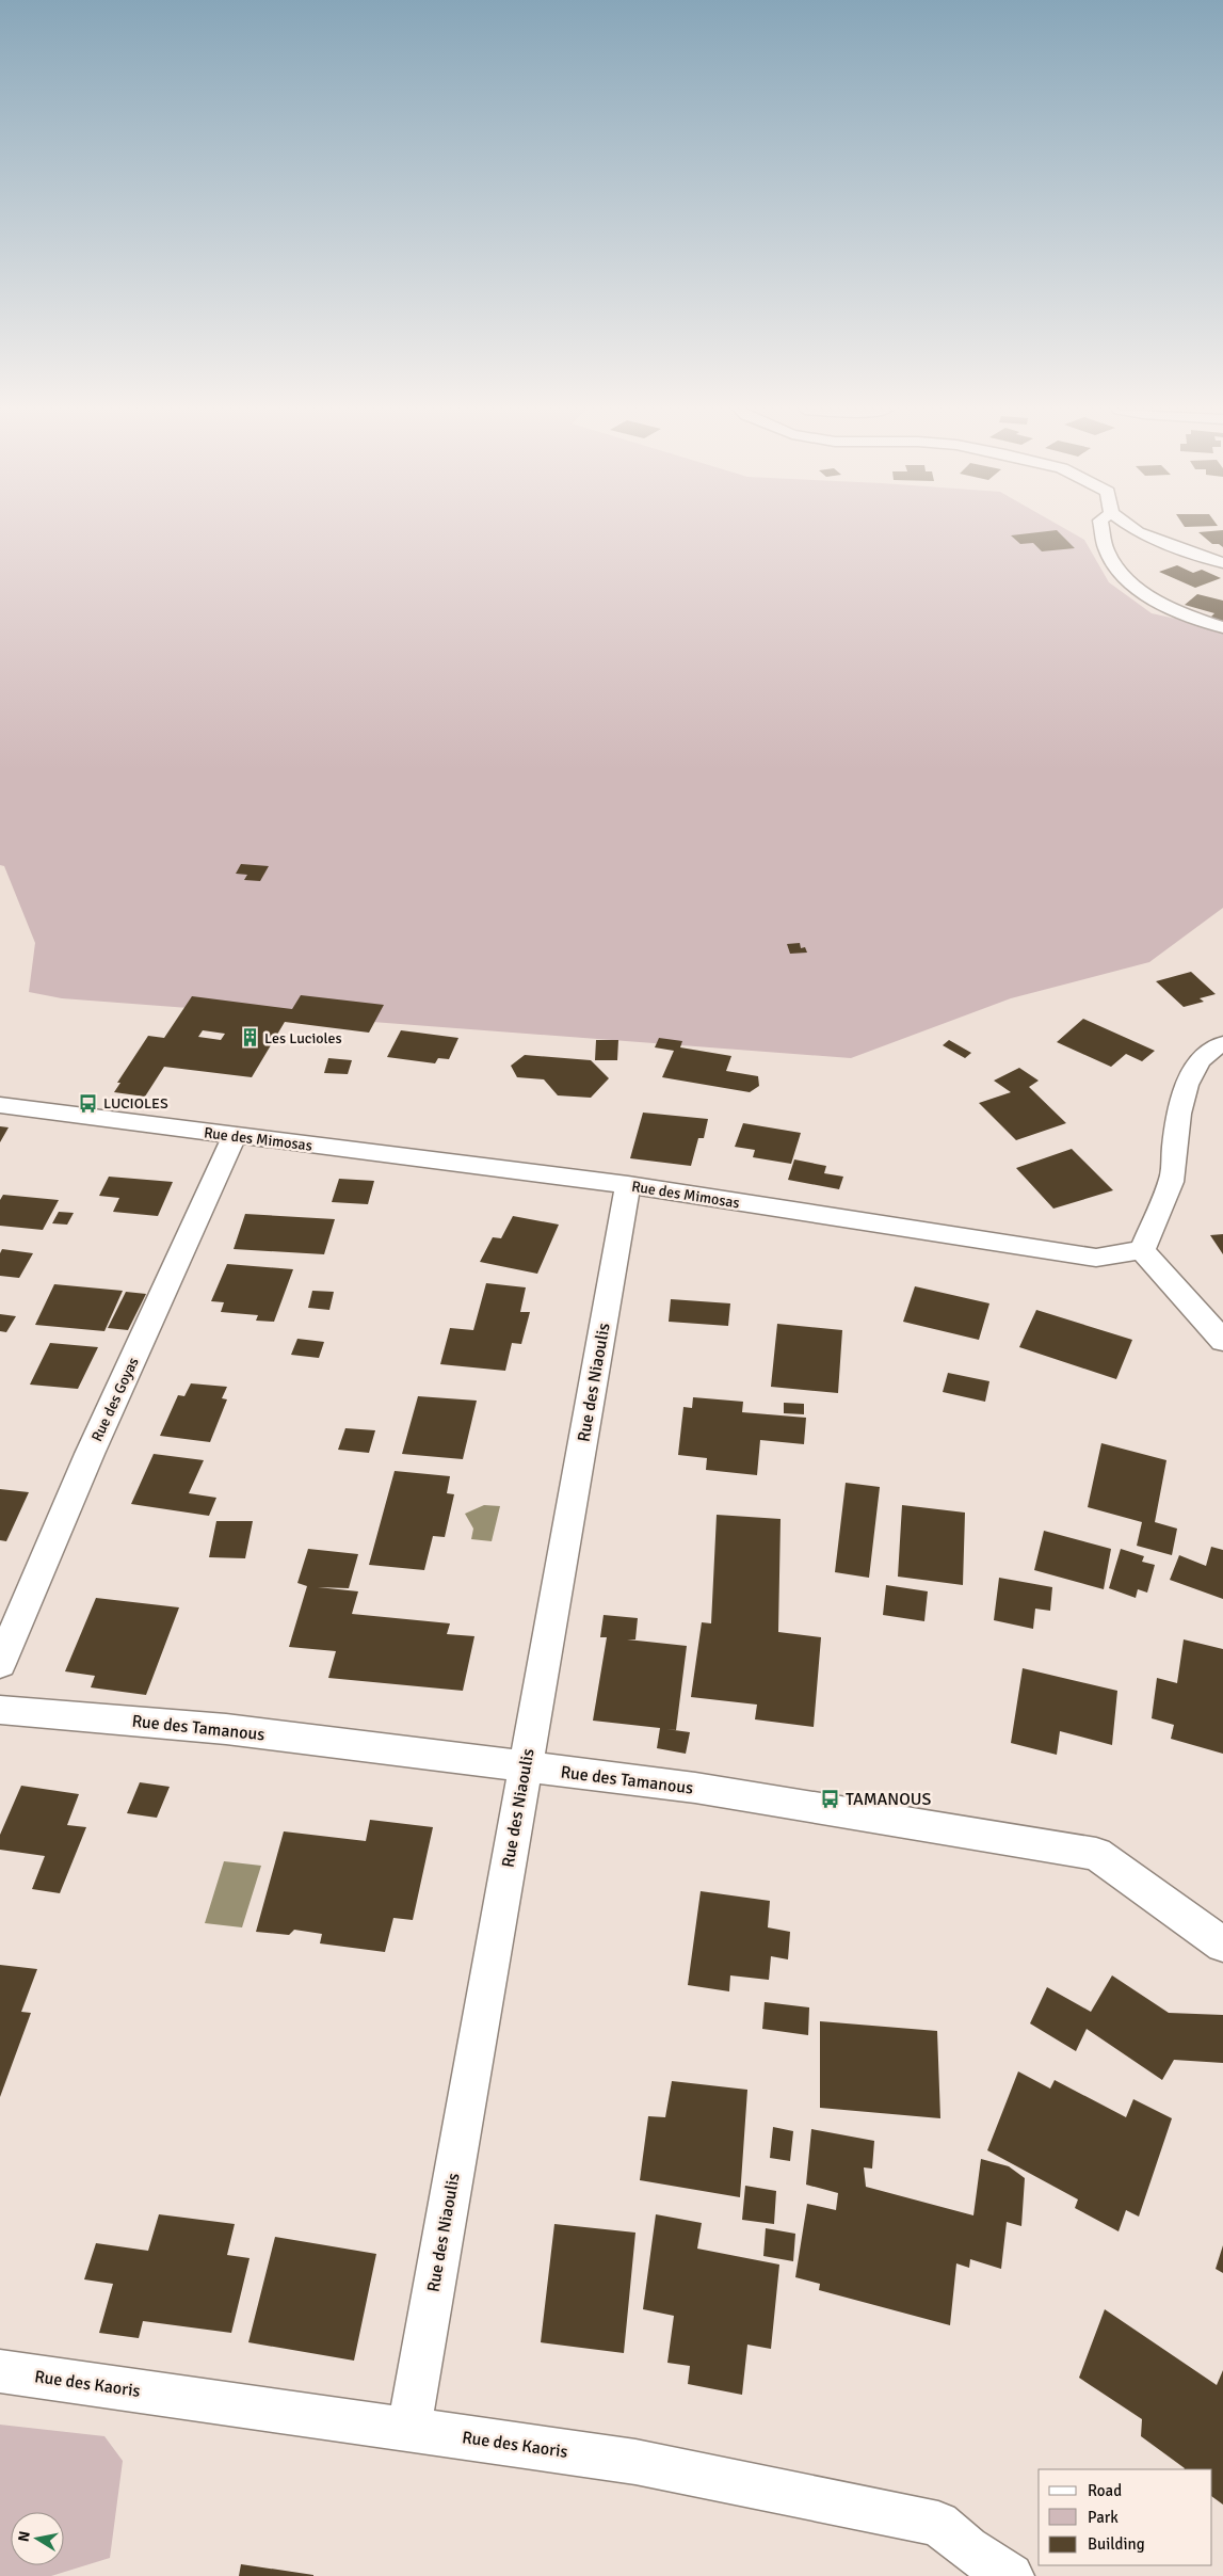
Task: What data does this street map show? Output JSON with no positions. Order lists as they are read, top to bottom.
{
  "streets": {
    "street": [
      "Rue des Mimosas",
      "Rue des Niaoulis",
      "Rue des Goyas",
      "Rue des Tamanous",
      "Rue des Kaoris"
    ]
  },
  "crossings": [
    ["Rue des Mimosas", "Rue des Niaoulis"],
    ["Rue des Mimosas", "Rue des Goyas"],
    ["Rue des Niaoulis", "Rue des Tamanous"],
    ["Rue des Niaoulis", "Rue des Kaoris"]
  ],
  "places": {
    "building": ["Les Lucioles"],
    "bus stop": ["LUCIOLES", "TAMANOUS"]
  },
  "legend": ["Road", "Park", "Building"],
  "north": "left"
}
